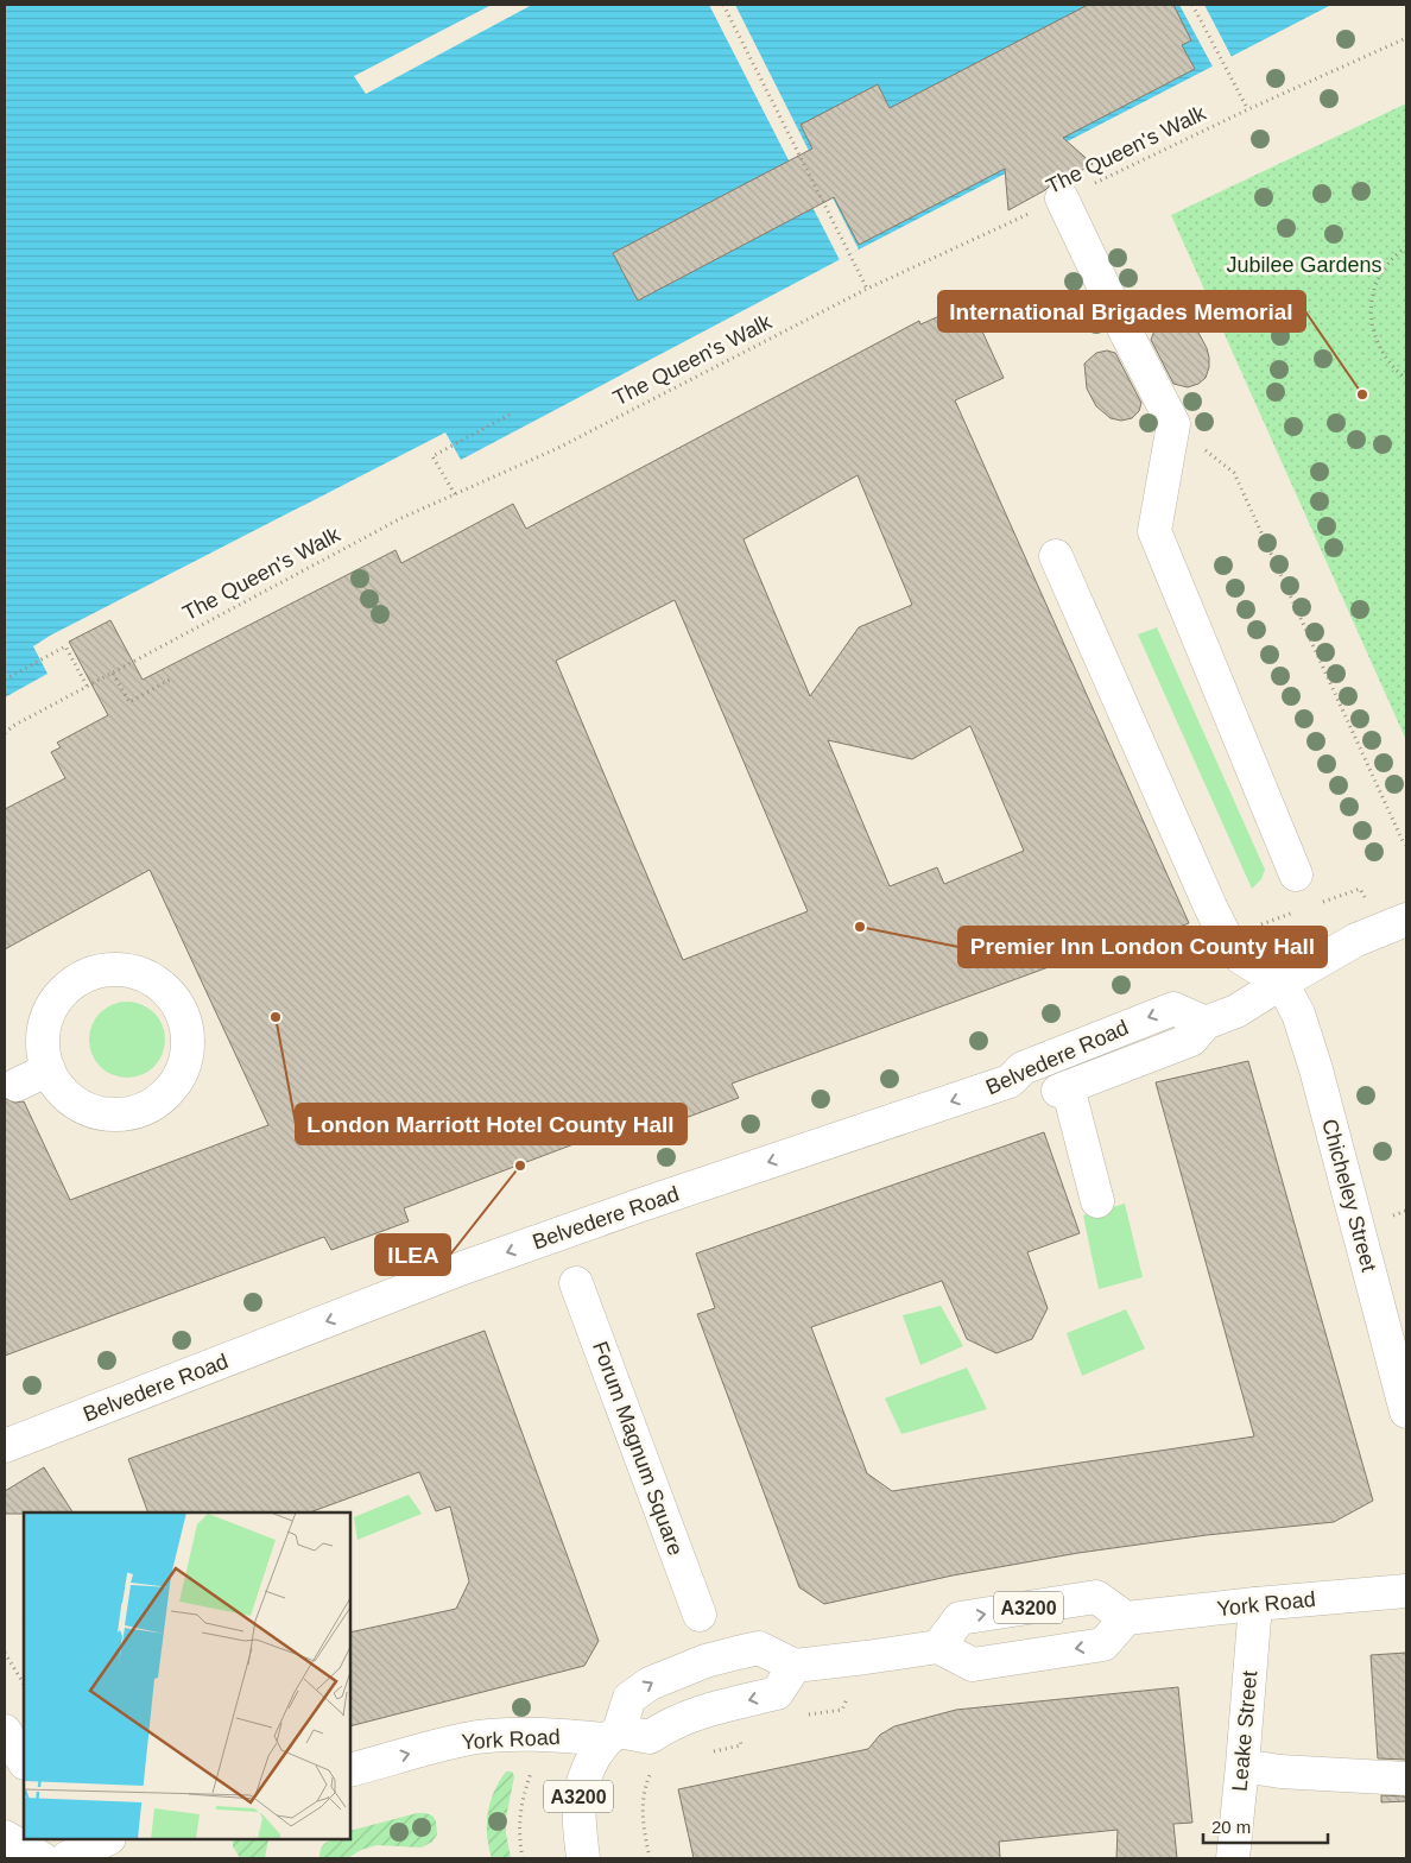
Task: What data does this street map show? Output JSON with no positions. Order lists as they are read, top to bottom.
{
  "streets": {
    "street": [
      "Belvedere Road",
      "Chicheley Street",
      "Forum Magnum Square",
      "York Road",
      "A3200",
      "Leake Street"
    ],
    "path": ["The Queen's Walk"]
  },
  "crossings": [
    ["Belvedere Road", "Chicheley Street"],
    ["York Road", "A3200"],
    ["York Road", "Leake Street"]
  ],
  "one_way": ["Belvedere Road"],
  "parks": ["Jubilee Gardens"],
  "places": [
    "International Brigades Memorial",
    "Premier Inn London County Hall",
    "London Marriott Hotel County Hall",
    "ILEA"
  ],
  "scale_bar": "20 m"
}
